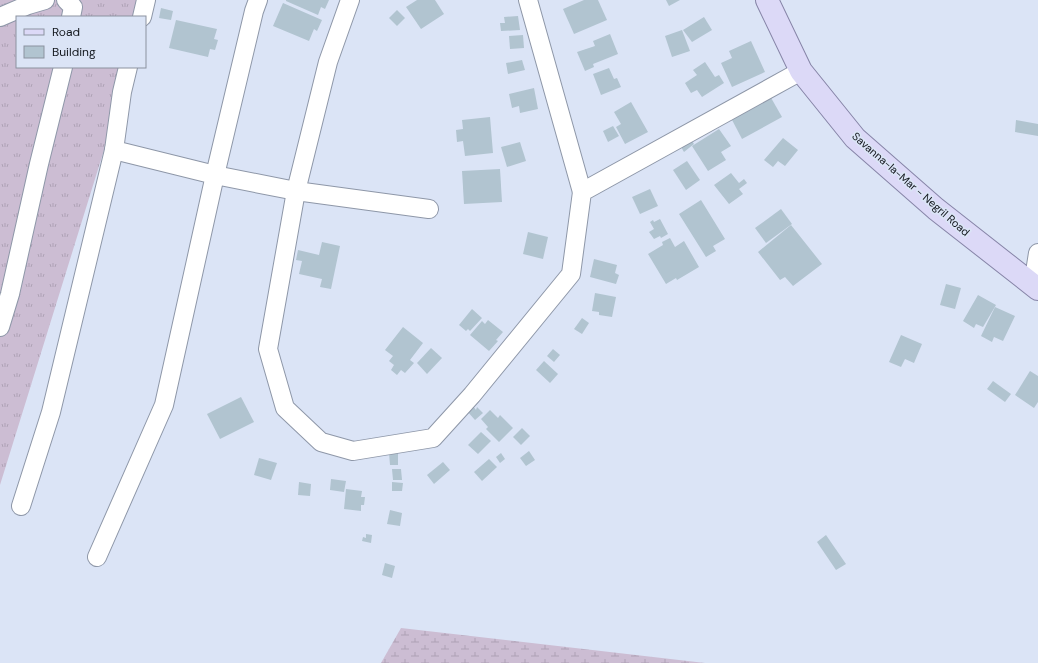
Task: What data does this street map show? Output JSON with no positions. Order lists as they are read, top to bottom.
{
  "streets": {
    "main road": ["Savanna-la-Mar - Negril Road"]
  },
  "legend": ["Road", "Building"]
}
